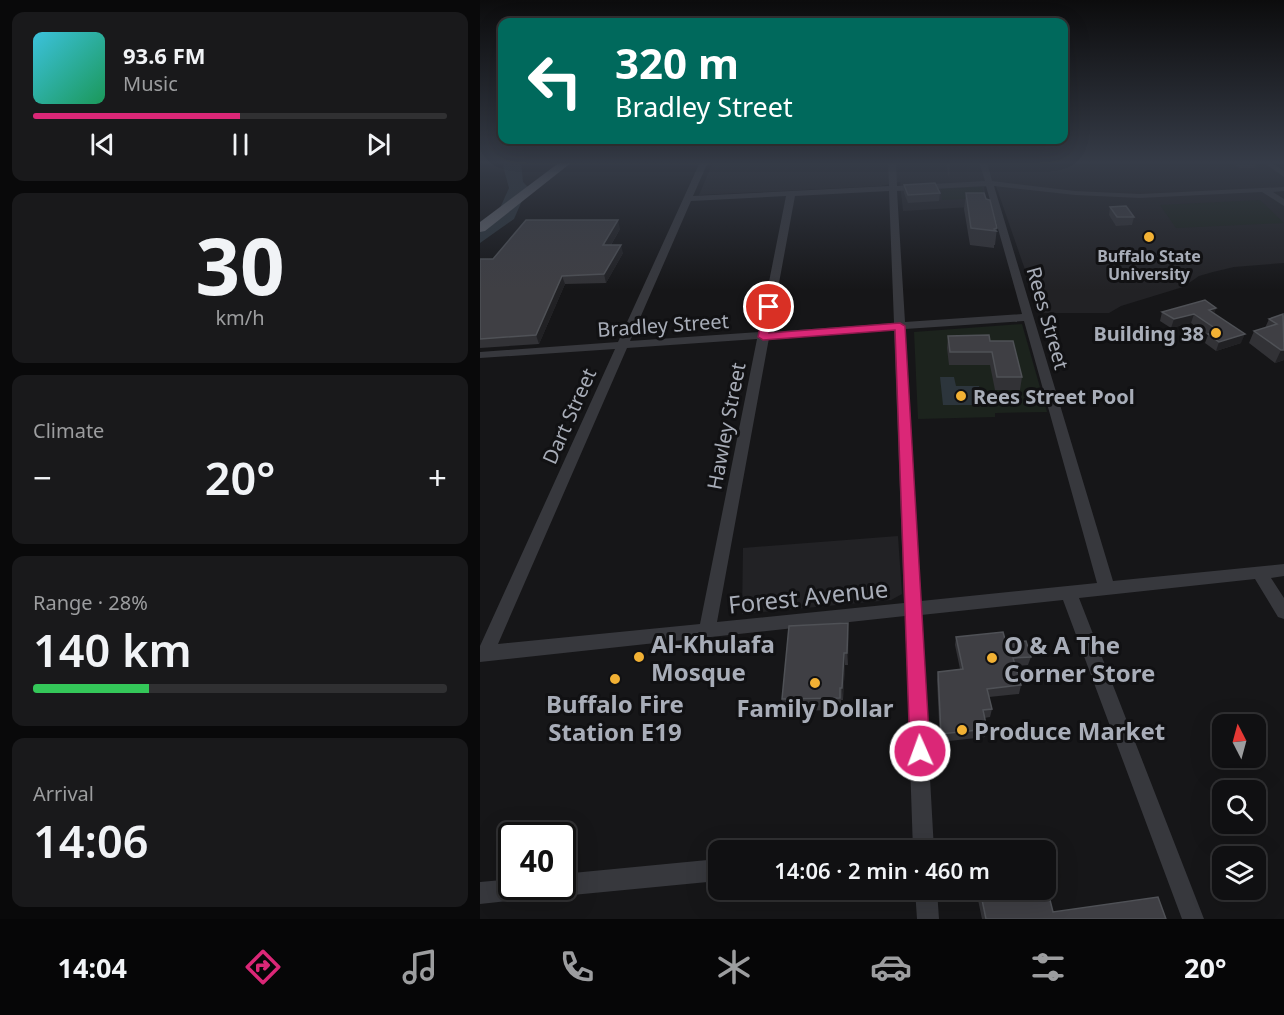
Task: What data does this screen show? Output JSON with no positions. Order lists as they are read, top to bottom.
{
  "streets": {
    "street": [
      "Rees Street",
      "Bradley Street",
      "Dart Street",
      "Hawley Street",
      "Forest Avenue"
    ]
  },
  "crossings": [
    ["Rees Street", "Bradley Street"],
    ["Rees Street", "Forest Avenue"],
    ["Bradley Street", "Dart Street"],
    ["Bradley Street", "Hawley Street"],
    ["Dart Street", "Forest Avenue"],
    ["Hawley Street", "Forest Avenue"]
  ],
  "places": [
    "Buffalo State University",
    "Building 38",
    "Rees Street Pool",
    "Al-Khulafa Mosque",
    "O & A The Corner Store",
    "Buffalo Fire Station E19",
    "Family Dollar",
    "Produce Market"
  ],
  "north": "top",
  "page": {
    "turn": ["320 m", "Bradley Street"],
    "song": ["93.6 FM", "Music"],
    "tile": [
      ["30", "km/h"],
      "Climate",
      ["Range · 28%", "140 km"],
      ["Arrival", "14:06"]
    ],
    "heat": ["−", "20°", "+"],
    "limit": "40",
    "trip": "14:06 · 2 min · 460 m",
    "tabs": ["14:04", "20°"]
  }
}
